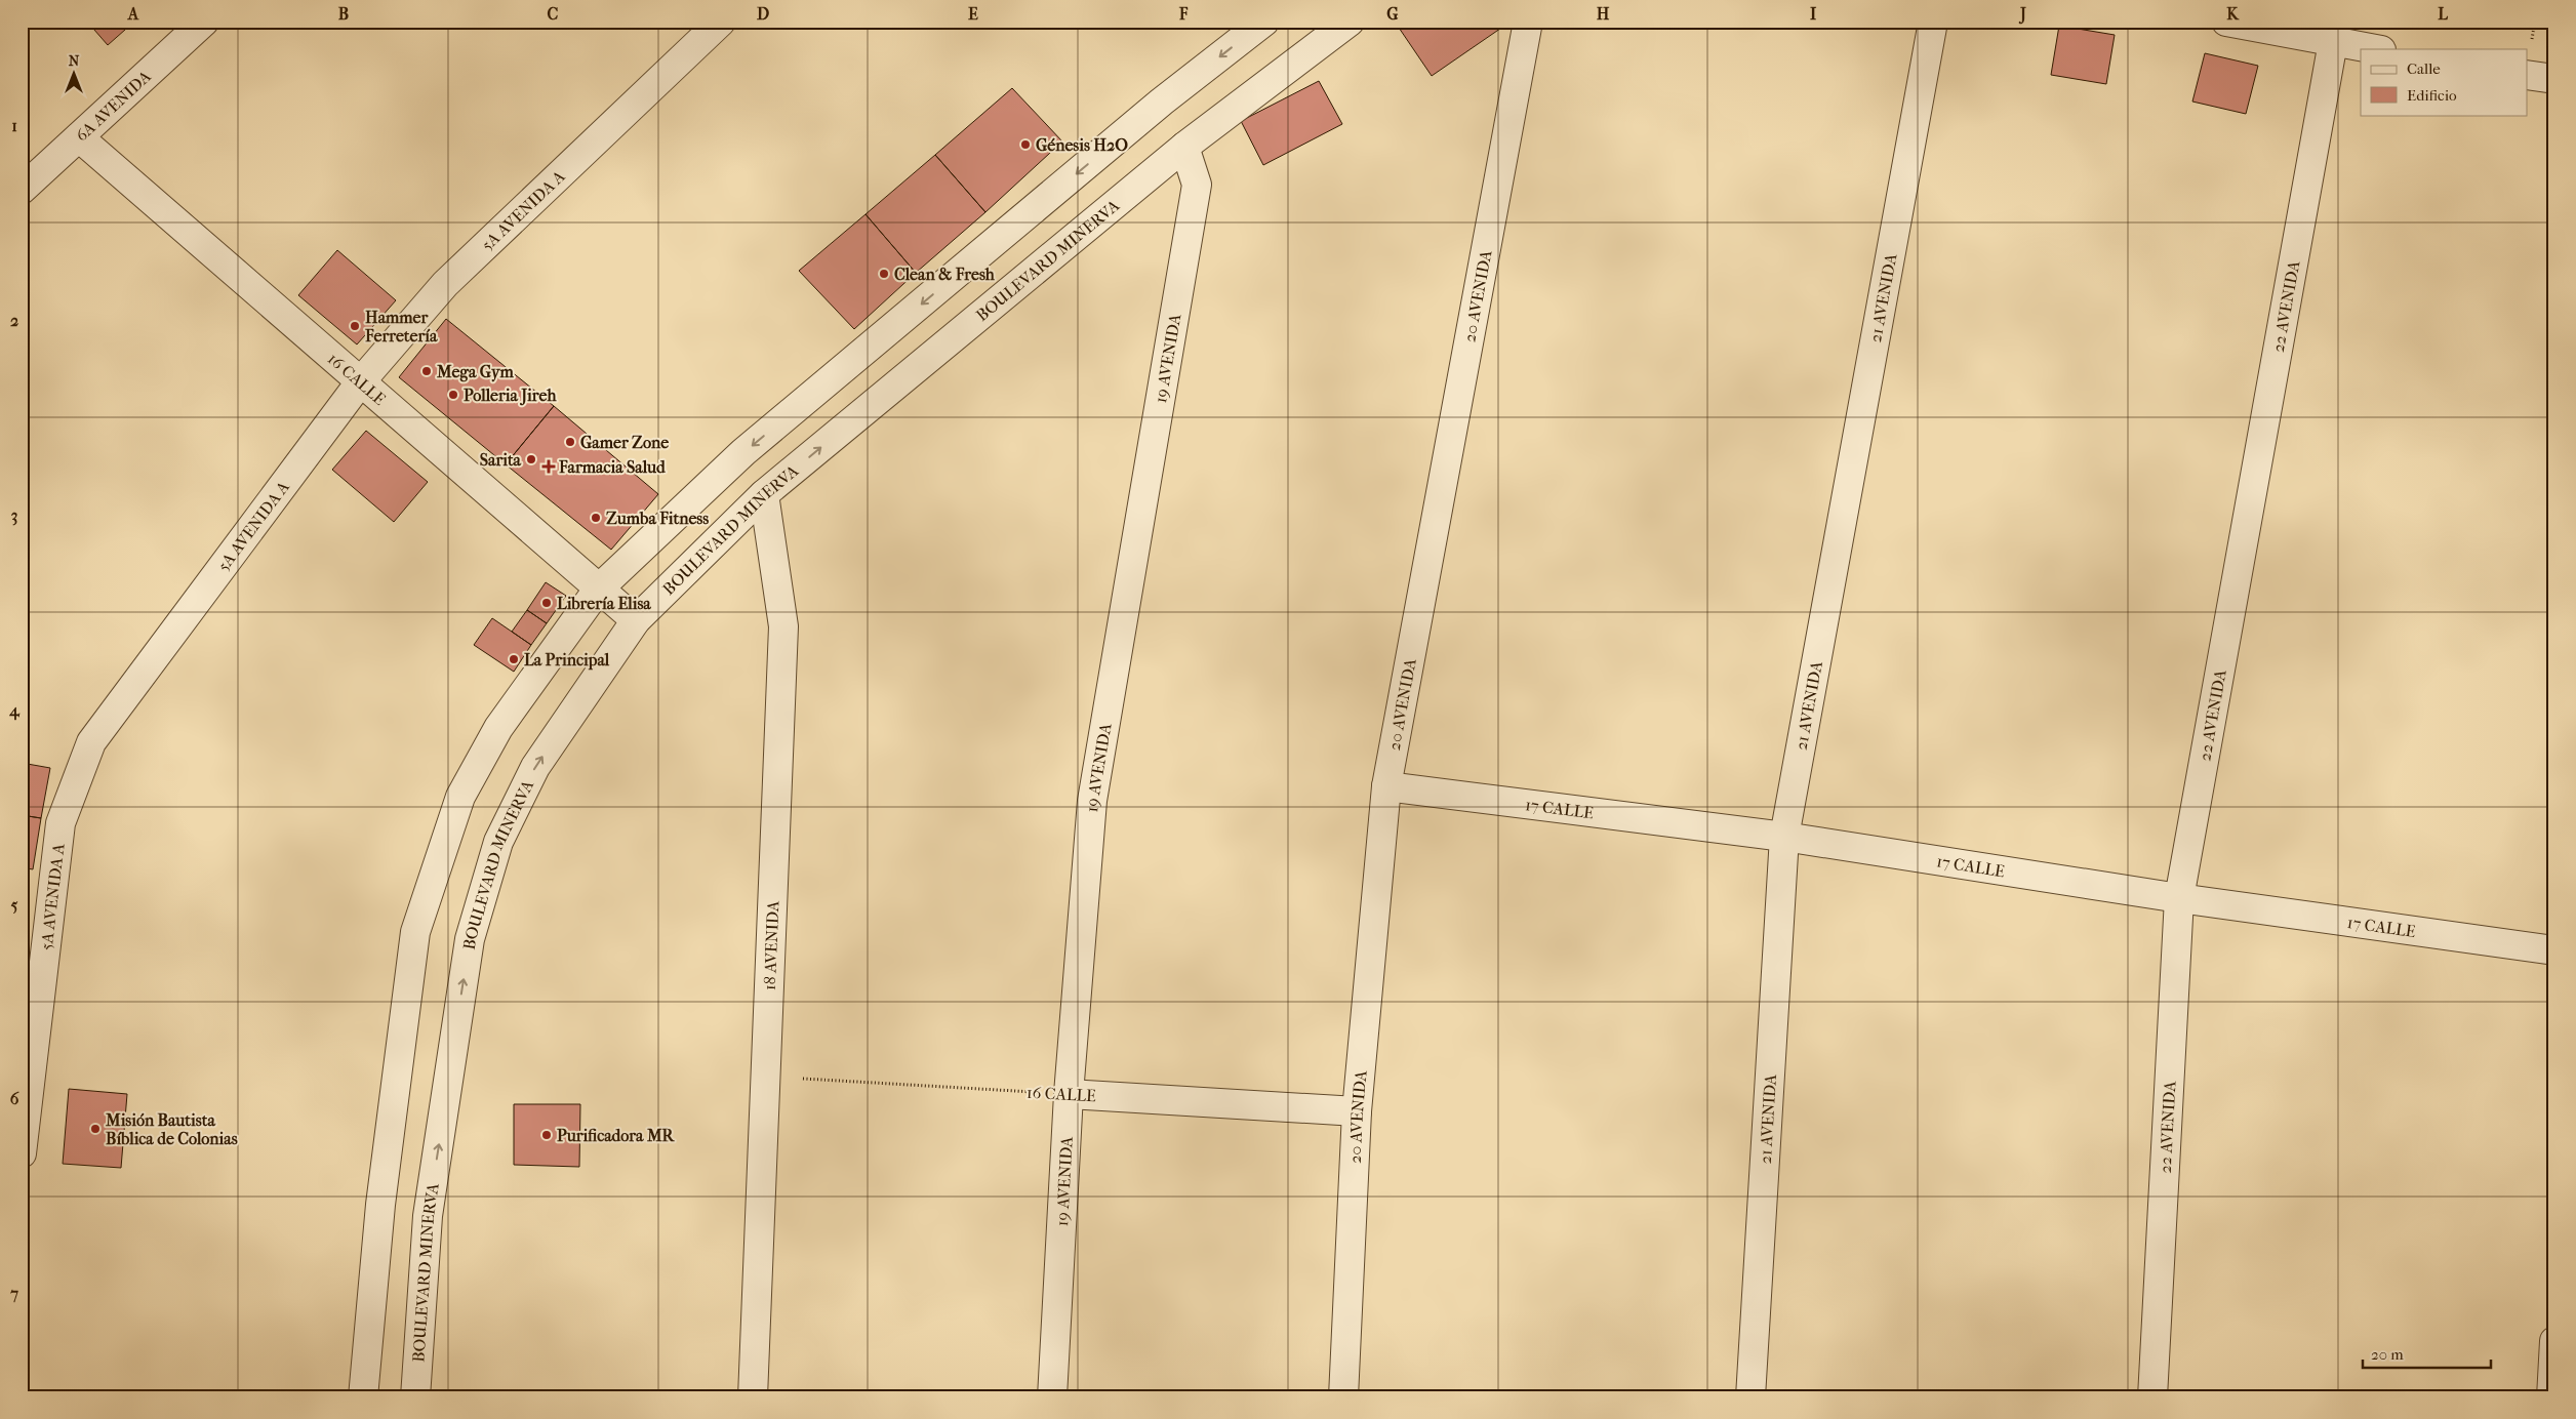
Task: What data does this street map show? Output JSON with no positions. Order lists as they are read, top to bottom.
{
  "streets": {
    "street": [
      "6A AVENIDA",
      "5A AVENIDA A",
      "BOULEVARD MINERVA",
      "20 AVENIDA",
      "21 AVENIDA",
      "22 AVENIDA",
      "19 AVENIDA",
      "16 CALLE",
      "17 CALLE",
      "18 AVENIDA"
    ]
  },
  "crossings": [
    ["6A AVENIDA", "16 CALLE"],
    ["5A AVENIDA A", "16 CALLE"],
    ["BOULEVARD MINERVA", "19 AVENIDA"],
    ["BOULEVARD MINERVA", "16 CALLE"],
    ["BOULEVARD MINERVA", "18 AVENIDA"],
    ["20 AVENIDA", "16 CALLE"],
    ["20 AVENIDA", "17 CALLE"],
    ["21 AVENIDA", "17 CALLE"],
    ["22 AVENIDA", "17 CALLE"],
    ["19 AVENIDA", "16 CALLE"],
    ["16 CALLE", "18 AVENIDA"]
  ],
  "places": {
    "other": [
      "Génesis H2O",
      "Clean & Fresh",
      "Hammer Ferretería",
      "Mega Gym",
      "Polleria Jireh",
      "Gamer Zone",
      "Sarita",
      "Zumba Fitness",
      "Librería Elisa",
      "La Principal",
      "Misión Bautista Bíblica de Colonias",
      "Purificadora MR"
    ],
    "health": ["Farmacia Salud"]
  },
  "legend": ["Calle", "Edificio"],
  "scale_bar": "20 m",
  "north": "top",
  "grid": {
    "columns": [
      "A",
      "B",
      "C",
      "D",
      "E",
      "F",
      "G",
      "H",
      "I",
      "J",
      "K",
      "L"
    ],
    "rows": [
      "1",
      "2",
      "3",
      "4",
      "5",
      "6",
      "7"
    ]
  }
}
